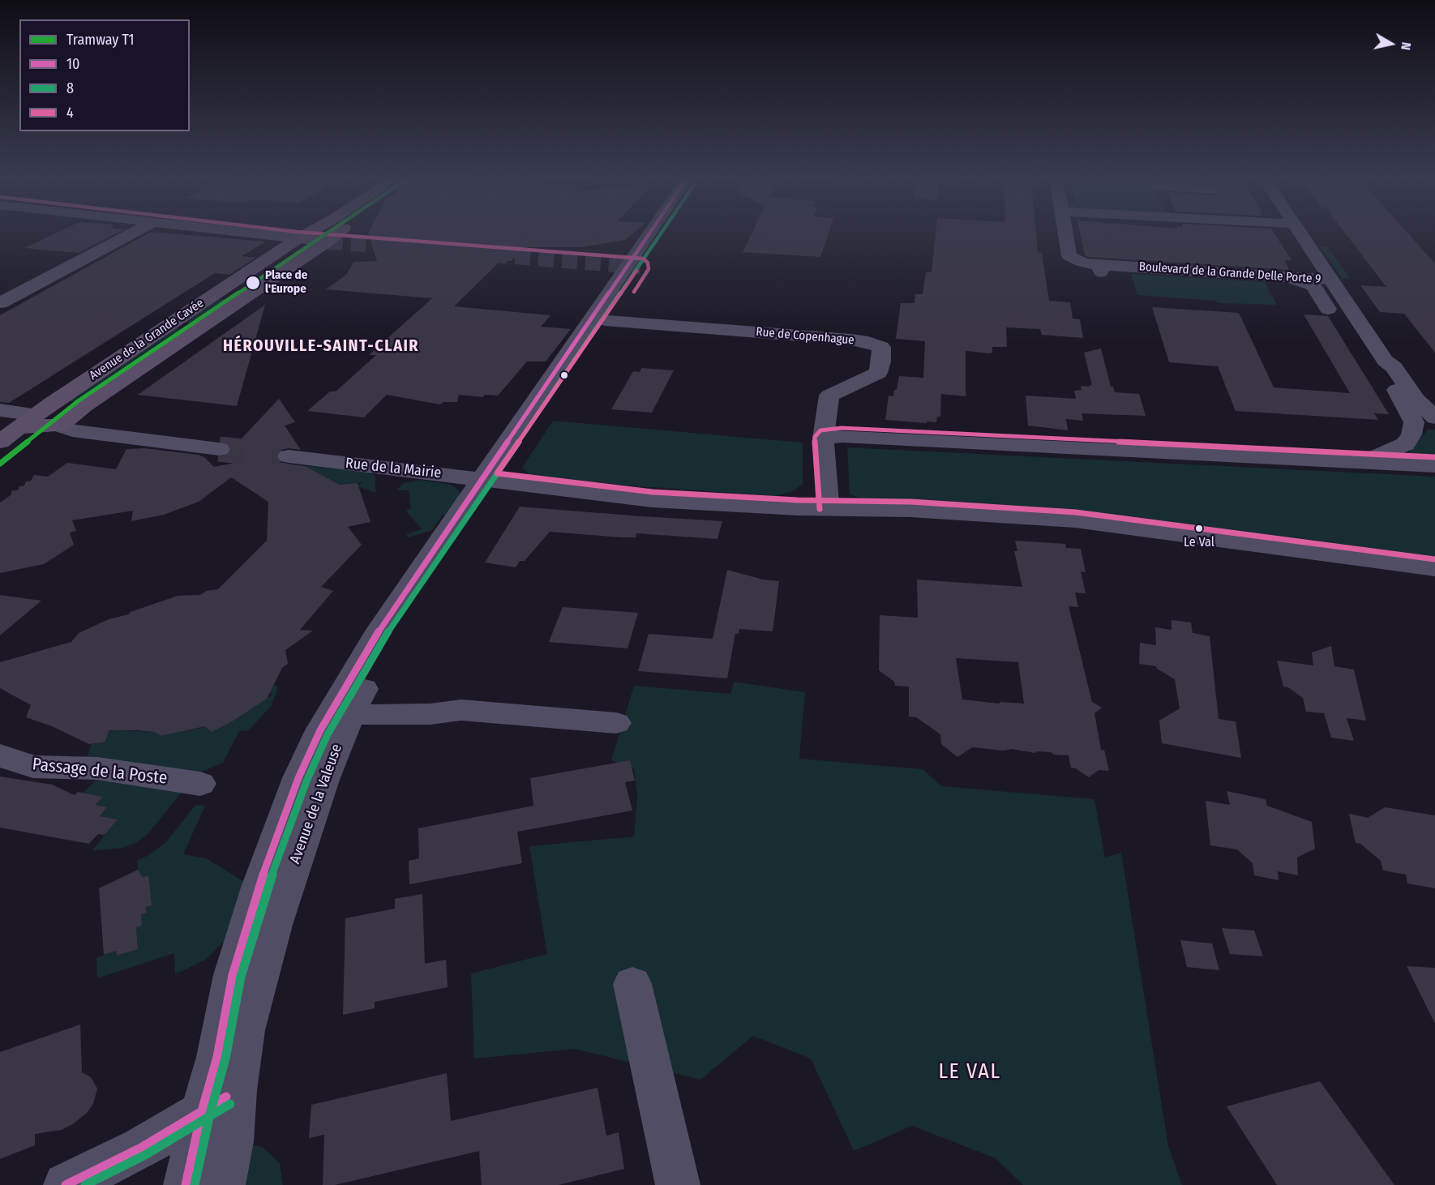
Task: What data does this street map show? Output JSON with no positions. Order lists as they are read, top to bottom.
{
  "streets": {
    "main road": ["Avenue de la Grande Cavée"],
    "street": [
      "Boulevard de la Grande Delle Porte 9",
      "Rue de Copenhague",
      "Rue de la Mairie",
      "Passage de la Poste",
      "Avenue de la Valeuse"
    ]
  },
  "crossings": [
    ["Rue de Copenhague", "Avenue de la Valeuse"],
    ["Rue de la Mairie", "Avenue de la Valeuse"]
  ],
  "districts": ["HÉROUVILLE-SAINT-CLAIR", "LE VAL"],
  "places": ["Place de l'Europe", "Le Val"],
  "lines": [
    "tram line T1",
    "transit line 10",
    "transit line 8",
    "transit line 4"
  ],
  "legend": [
    "Tramway T1",
    "10",
    "8",
    "4"
  ],
  "north": "right"
}
